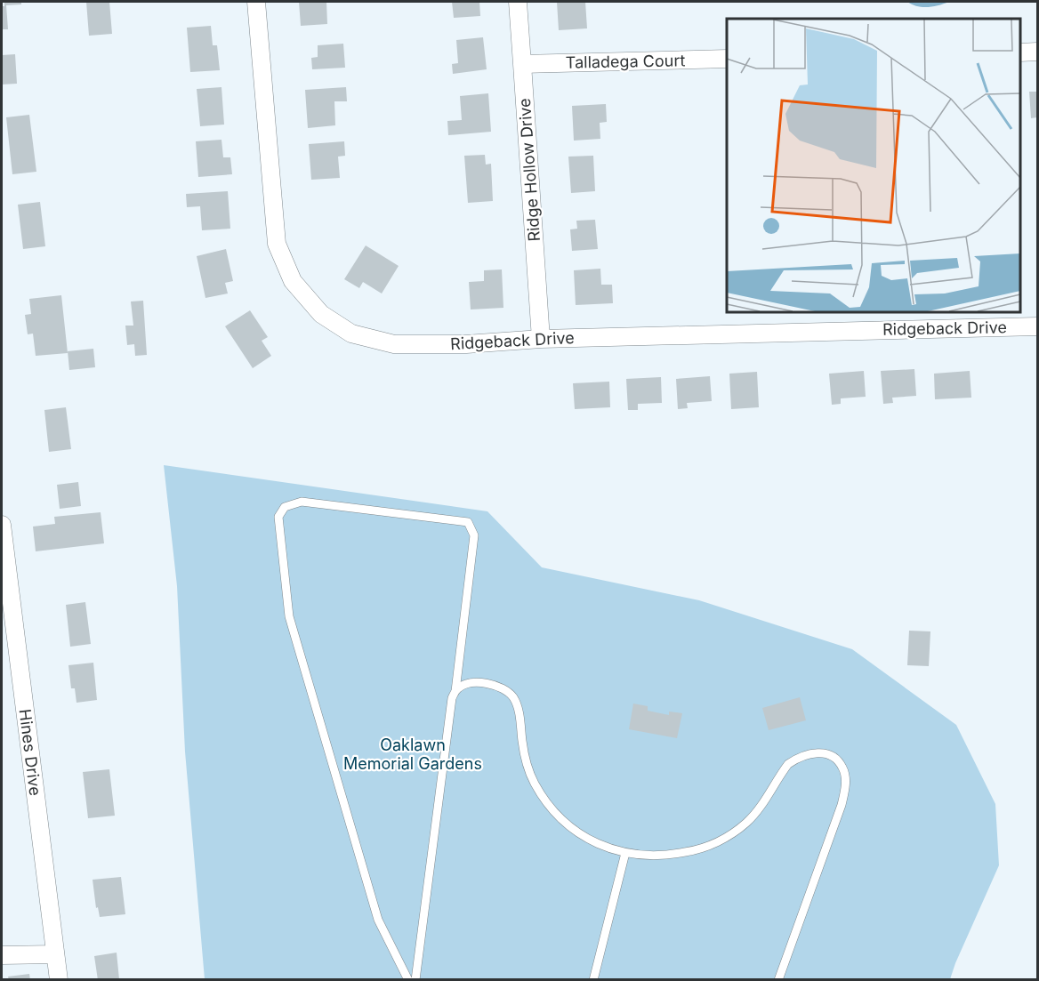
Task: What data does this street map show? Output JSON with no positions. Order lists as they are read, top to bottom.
{
  "streets": {
    "street": [
      "Talladega Court",
      "Ridge Hollow Drive",
      "Ridgeback Drive",
      "Hines Drive"
    ]
  },
  "crossings": [
    ["Talladega Court", "Ridge Hollow Drive"],
    ["Ridge Hollow Drive", "Ridgeback Drive"]
  ],
  "parks": ["Oaklawn Memorial Gardens"]
}
